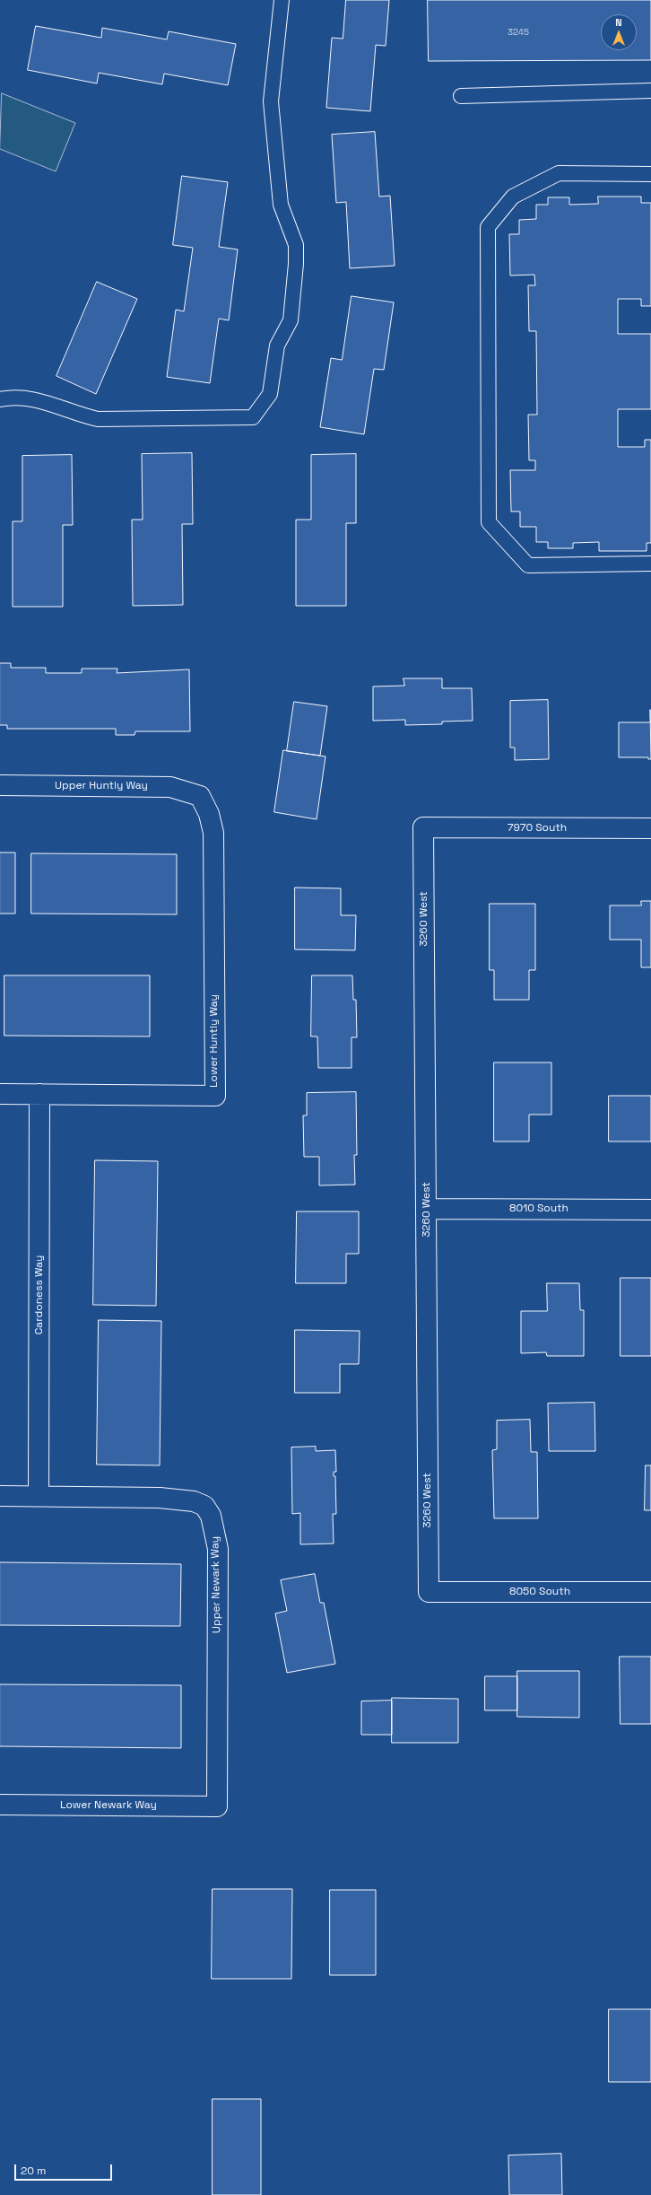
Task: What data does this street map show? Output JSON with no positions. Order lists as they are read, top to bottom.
{
  "streets": {
    "street": [
      "Upper Huntly Way",
      "7970 South",
      "3260 West",
      "Lower Huntly Way",
      "8010 South",
      "Cardoness Way",
      "Upper Newark Way",
      "8050 South",
      "Lower Newark Way"
    ]
  },
  "crossings": [
    ["Upper Huntly Way", "Lower Huntly Way"],
    ["7970 South", "3260 West"],
    ["3260 West", "8010 South"],
    ["3260 West", "8050 South"],
    ["Lower Huntly Way", "Cardoness Way"],
    ["Cardoness Way", "Upper Newark Way"],
    ["Upper Newark Way", "Lower Newark Way"]
  ],
  "house_numbers": ["3245"],
  "scale_bar": "20 m",
  "north": "top"
}
